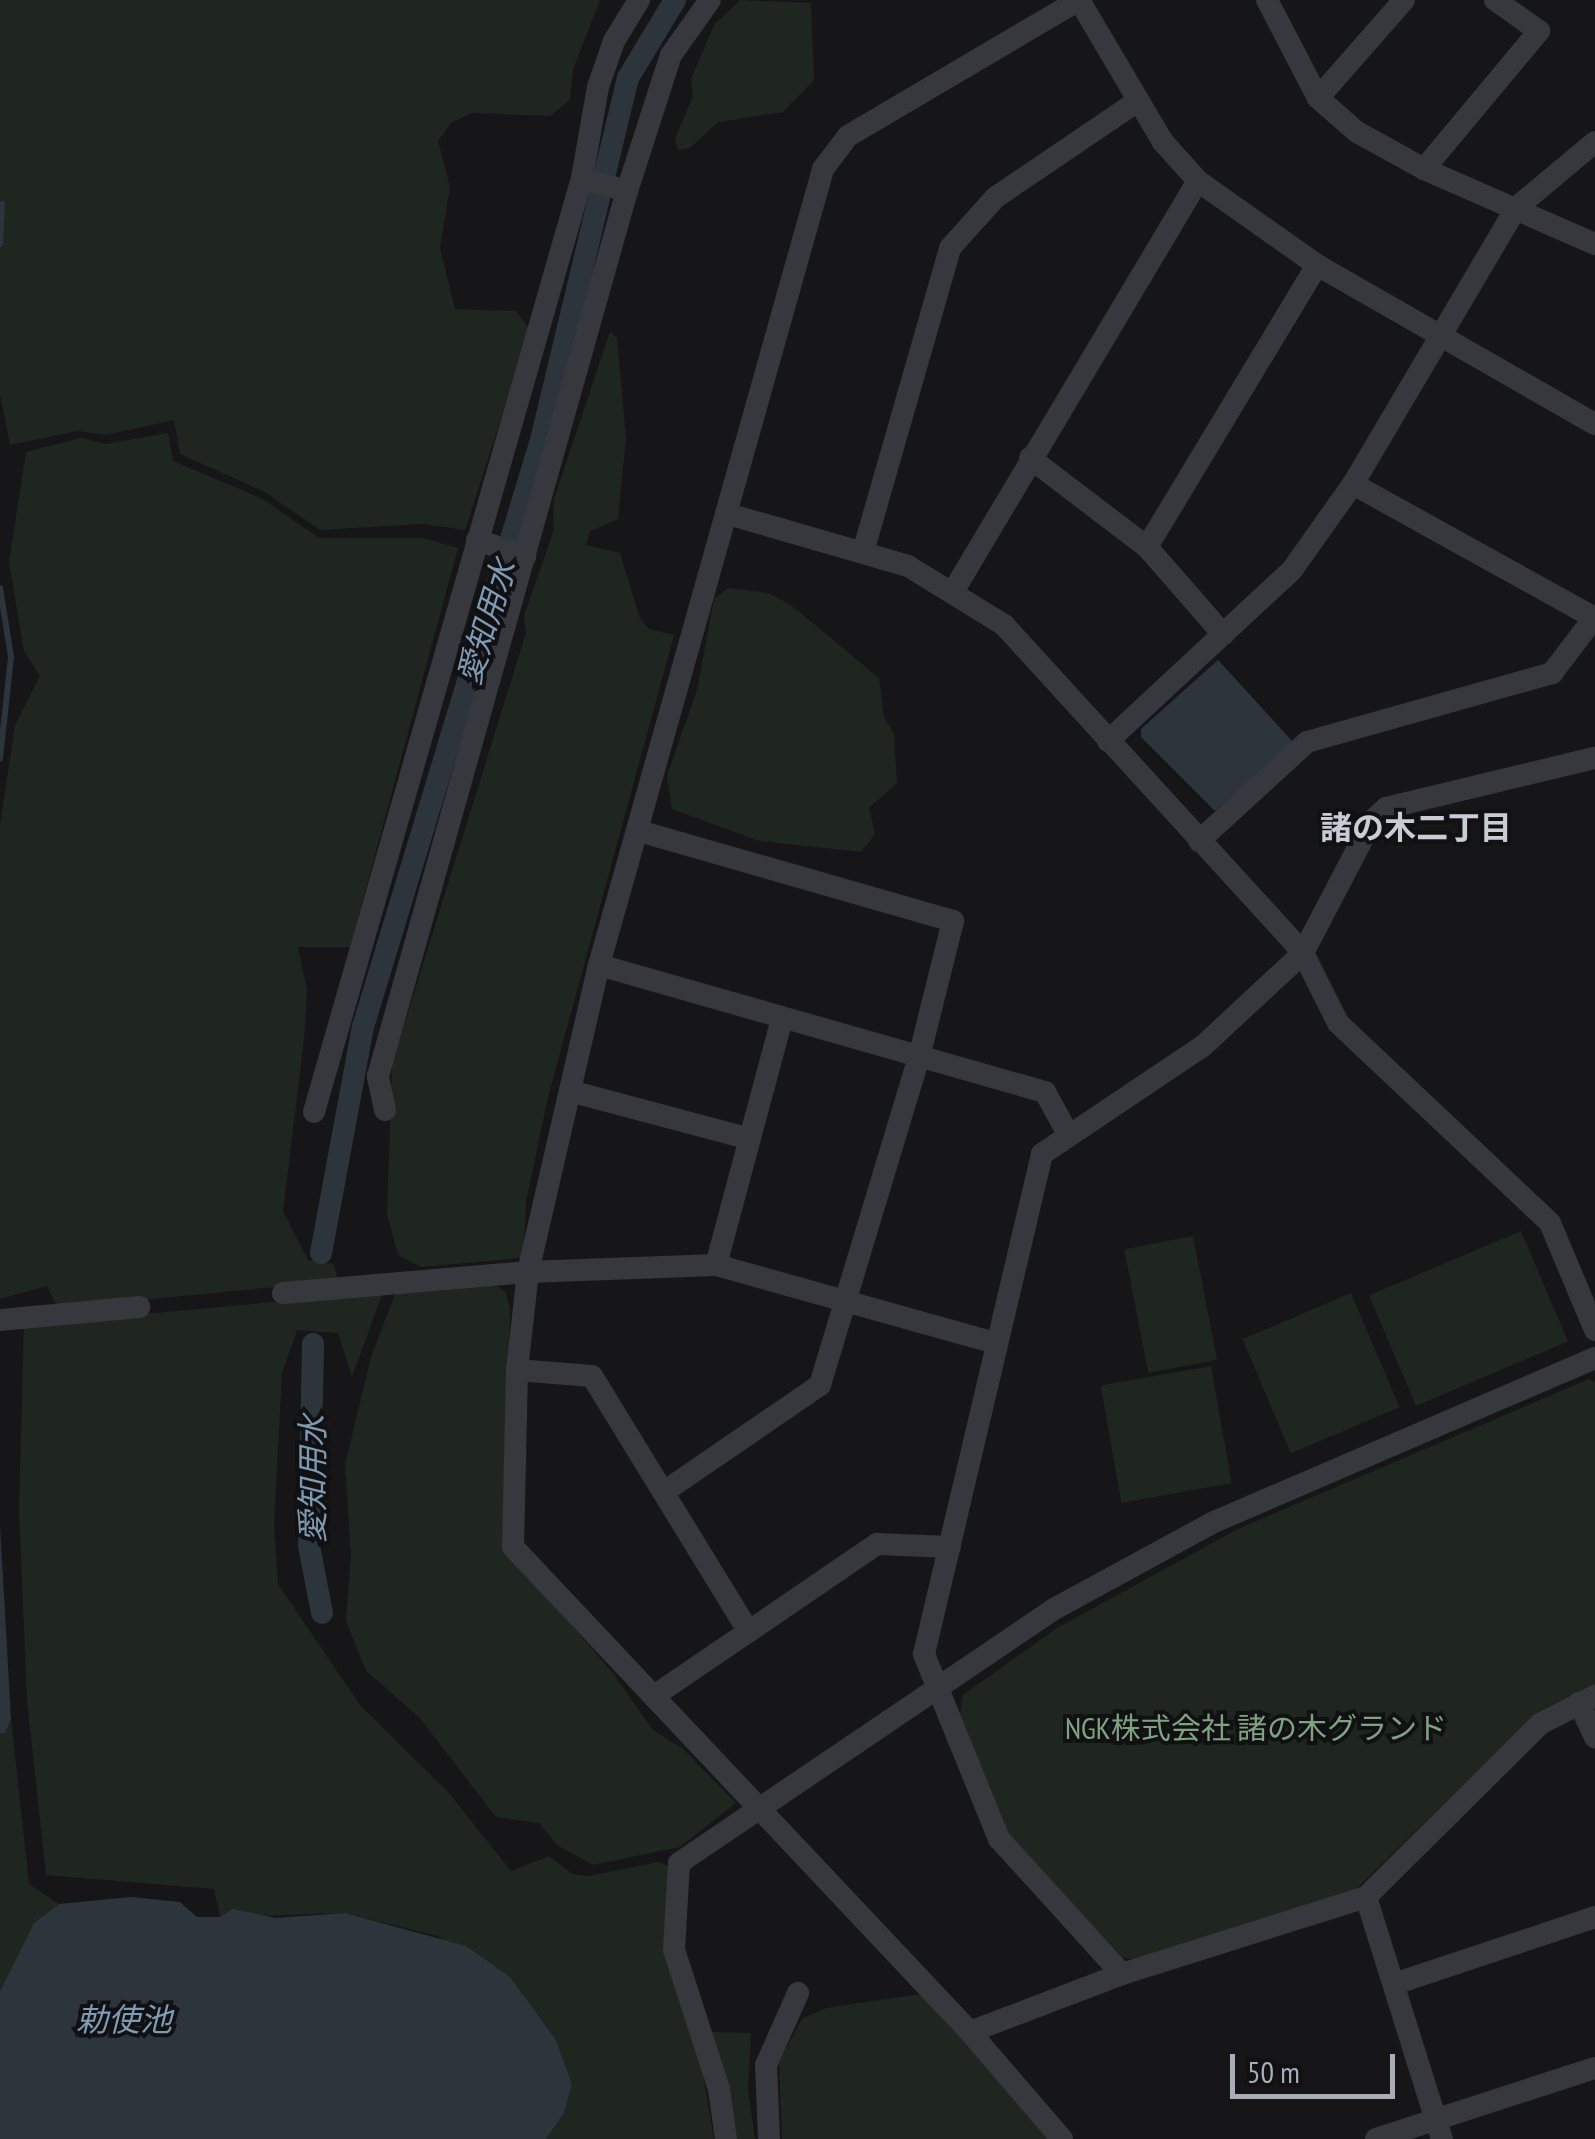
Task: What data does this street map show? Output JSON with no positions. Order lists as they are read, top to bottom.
{
  "districts": ["諸の木二丁目"],
  "water": ["愛知用水", "勅使池"],
  "parks": ["NGK株式会社 諸の木グランド"],
  "scale_bar": "50 m"
}
